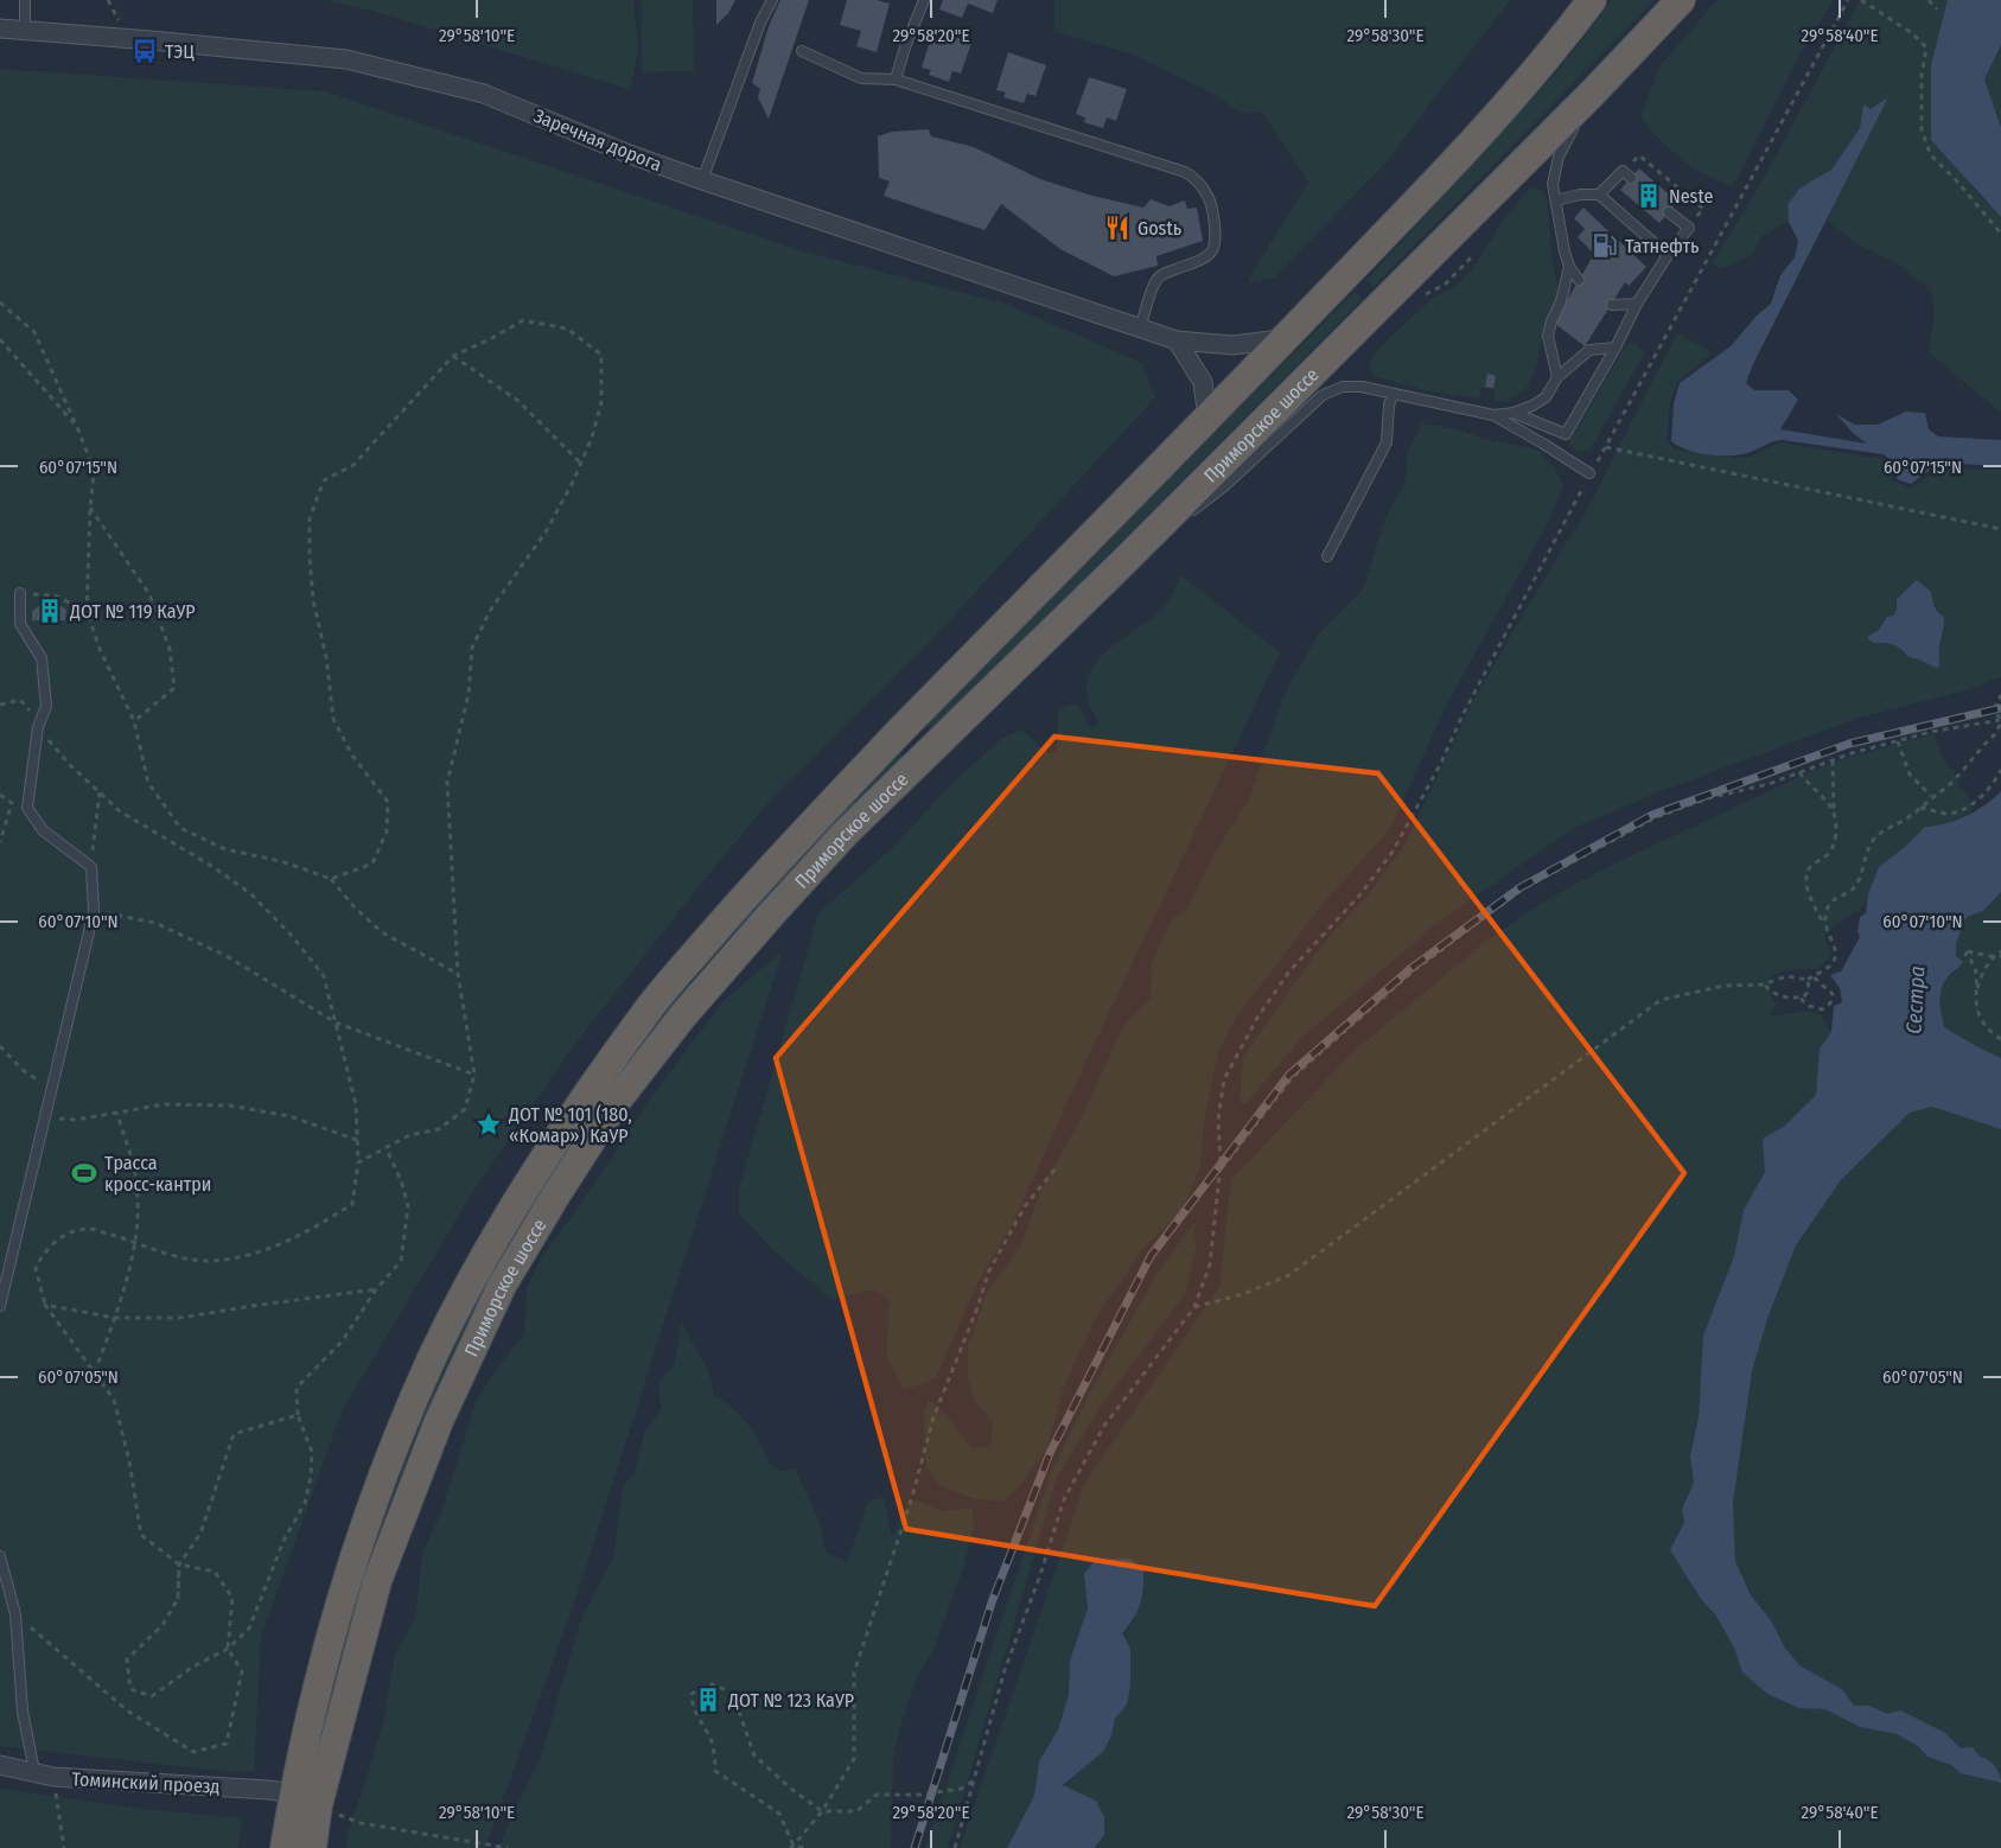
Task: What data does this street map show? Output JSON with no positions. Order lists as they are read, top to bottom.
{
  "streets": {
    "highway": ["Приморское шоссе"],
    "street": ["Заречная дорога", "Томинский проезд"]
  },
  "crossings": [
    ["Заречная дорога", "Приморское шоссе"],
    ["Приморское шоссе", "Томинский проезд"]
  ],
  "water": ["Сестра"],
  "places": {
    "bus stop": ["ТЭЦ"],
    "building": ["Neste", "ДОТ № 119 КаУР", "ДОТ № 123 КаУР"],
    "restaurant": ["Gostь"],
    "fuel station": ["Татнефть"],
    "place": ["ДОТ № 101 (180, «Комар») КаУР"],
    "sports": ["Трасса кросс-кантри"]
  },
  "coordinates": [
    "29°58'10\"E",
    "29°58'20\"E",
    "29°58'30\"E",
    "29°58'40\"E",
    "60°07'15\"N",
    "60°07'10\"N",
    "60°07'05\"N"
  ]
}
